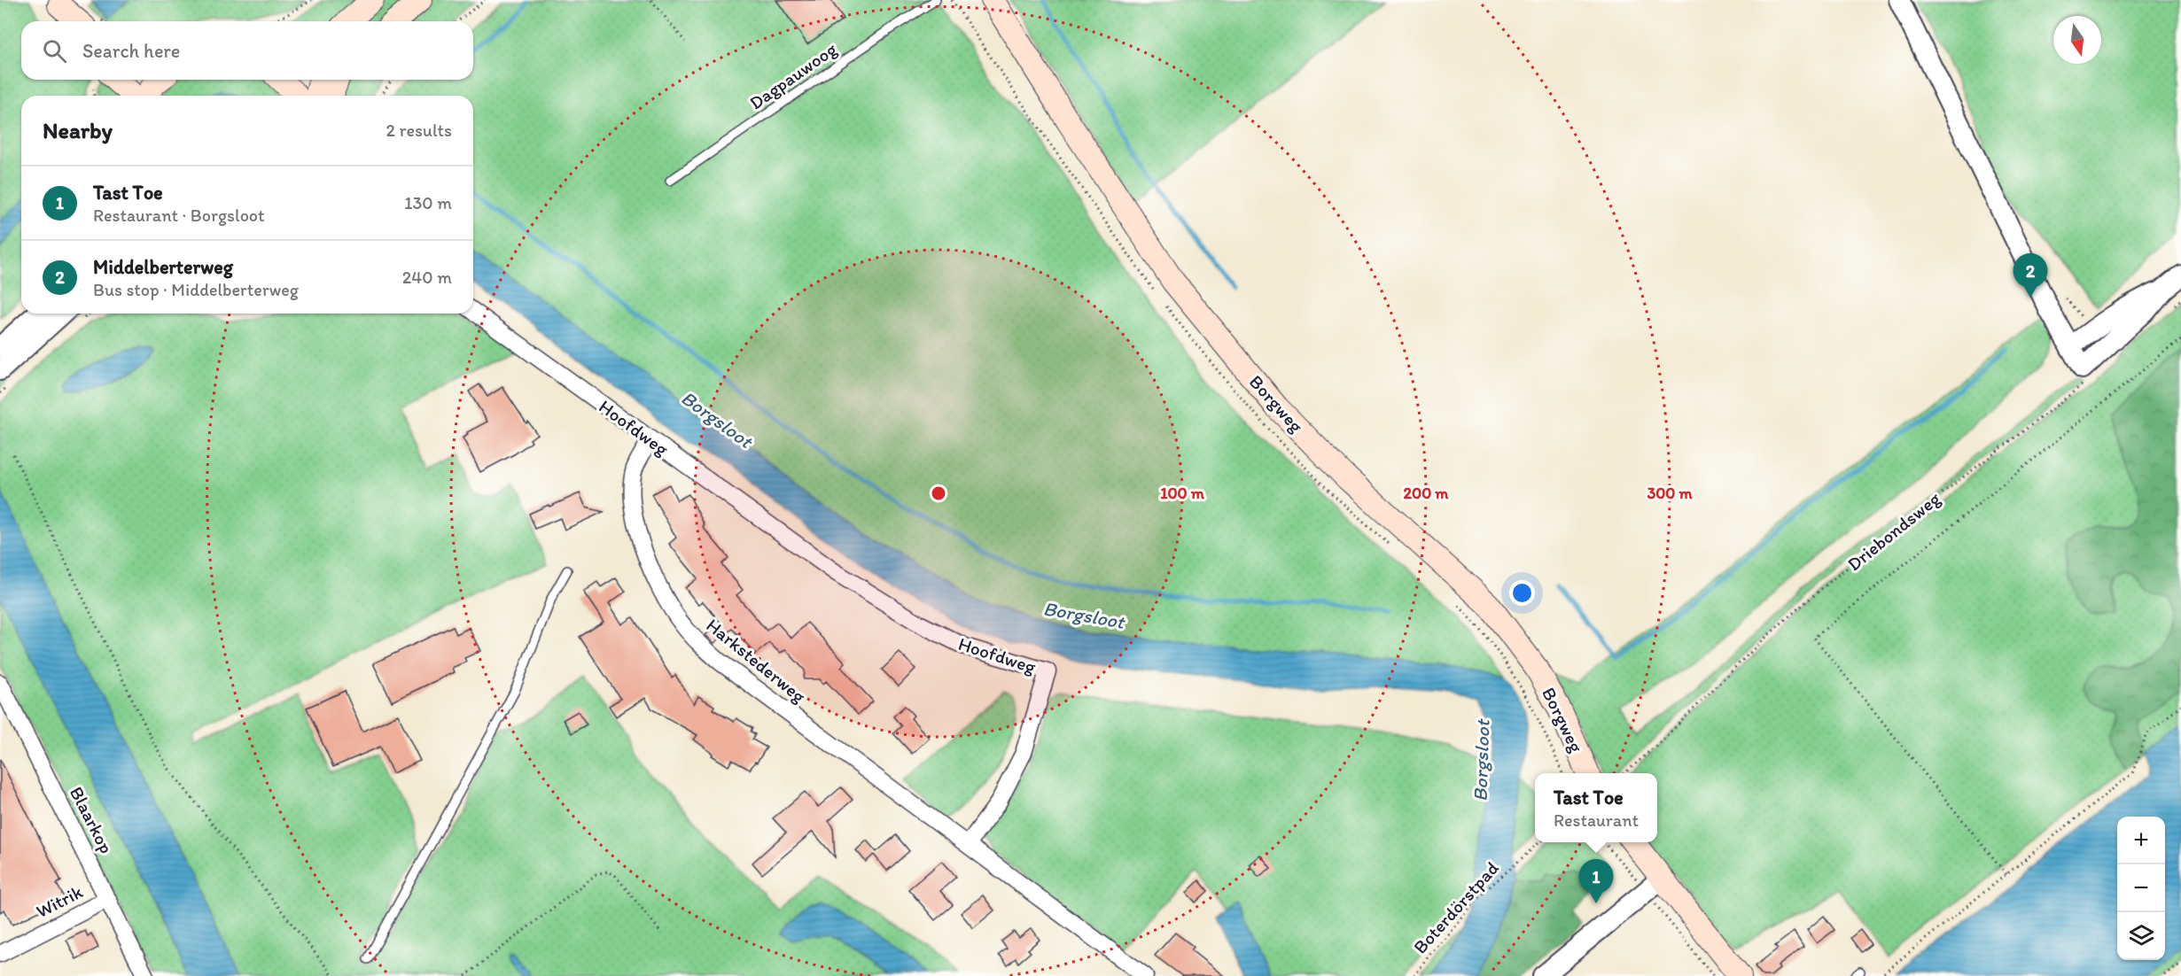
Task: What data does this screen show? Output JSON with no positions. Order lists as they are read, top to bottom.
{
  "streets": {
    "main road": ["Borgweg"],
    "street": [
      "Hoofdweg",
      "Harkstederweg",
      "Blaarkop",
      "Witrik"
    ],
    "lane": ["Dagpauwoog"],
    "path": ["Driebondsweg", "Boterdörstpad"]
  },
  "crossings": [
    ["Hoofdweg", "Harkstederweg"],
    ["Blaarkop", "Witrik"]
  ],
  "water": ["Borgsloot"],
  "north": "bottom",
  "page": {
    "search": "Search here",
    "heading": ["Nearby", "2 results"],
    "list": [
      {
        "mark": "1",
        "name": "Tast Toe",
        "note": "Restaurant · Borgsloot",
        "value": "130 m"
      },
      {
        "mark": "2",
        "name": "Middelberterweg",
        "note": "Bus stop · Middelberterweg",
        "value": "240 m"
      }
    ],
    "pins": ["2", "1"],
    "popup": ["Tast Toe", "Restaurant"],
    "map_buttons": ["+", "−"]
  },
  "rings": ["100 m", "200 m", "300 m"]
}
